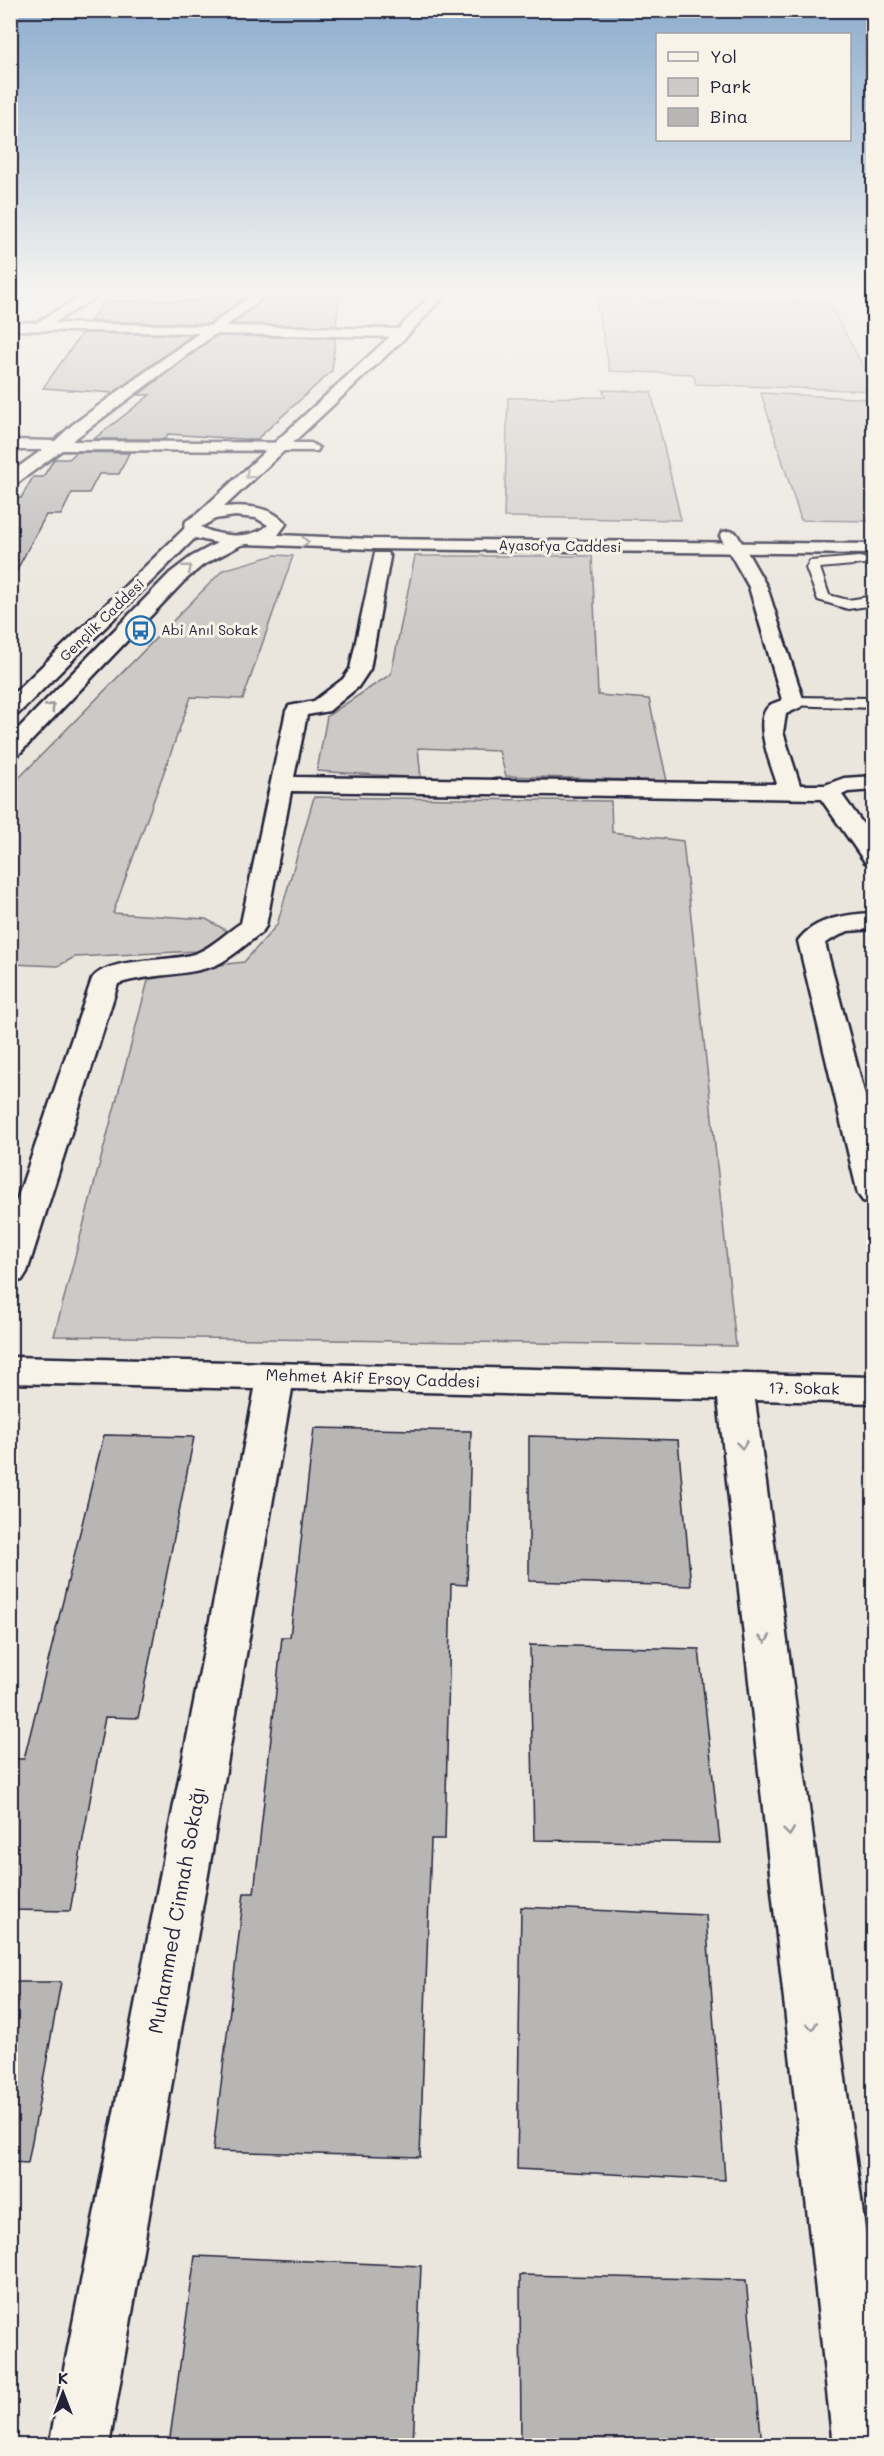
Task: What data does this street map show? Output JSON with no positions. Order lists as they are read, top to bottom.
{
  "streets": {
    "street": [
      "Ayasofya Caddesi",
      "Gençlik Caddesi",
      "Mehmet Akif Ersoy Caddesi",
      "17. Sokak",
      "Muhammed Cinnah Sokağı"
    ]
  },
  "crossings": [
    ["Ayasofya Caddesi", "Gençlik Caddesi"],
    ["Mehmet Akif Ersoy Caddesi", "17. Sokak"],
    ["Mehmet Akif Ersoy Caddesi", "Muhammed Cinnah Sokağı"]
  ],
  "places": {
    "bus stop": ["Abi Anıl Sokak"]
  },
  "legend": ["Yol", "Park", "Bina"],
  "north": "top"
}
